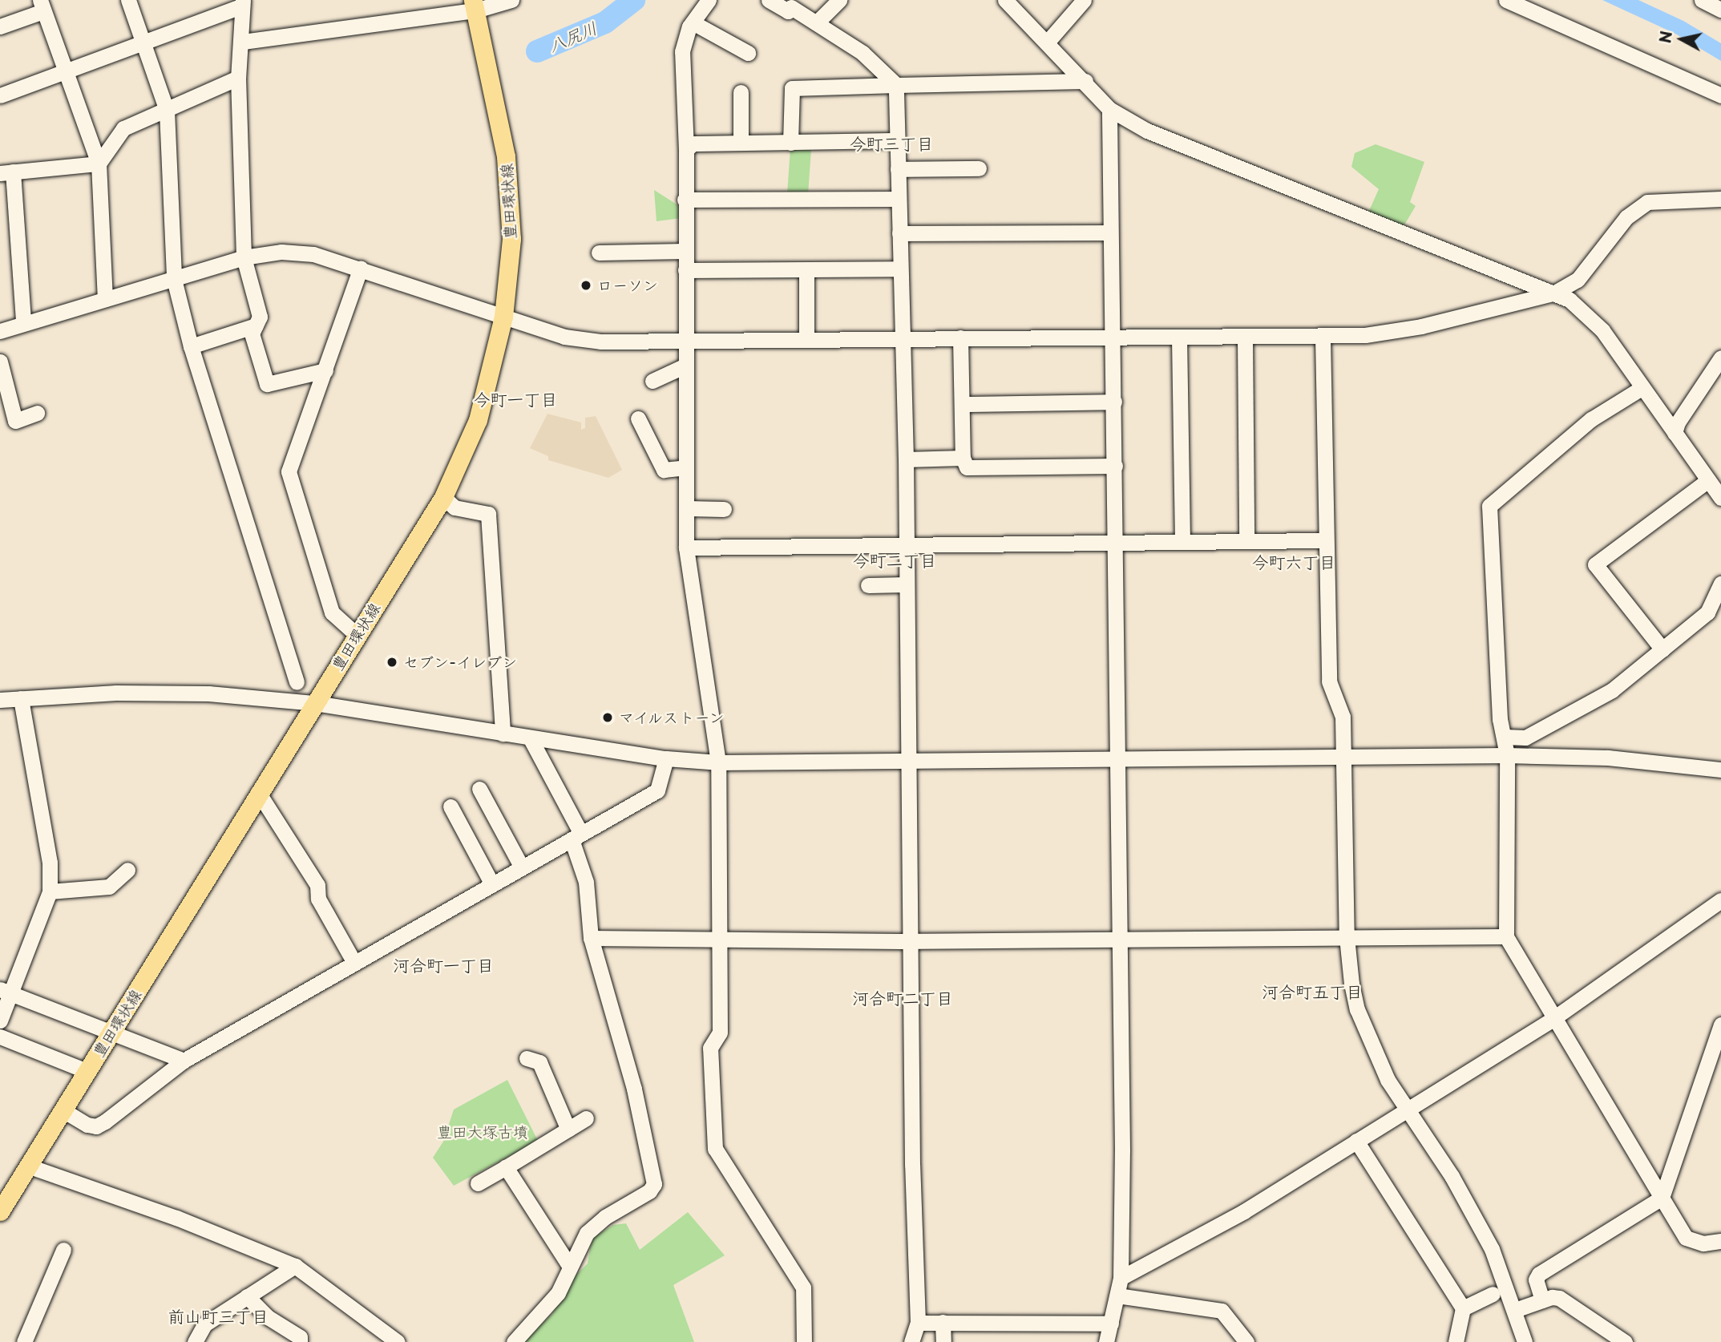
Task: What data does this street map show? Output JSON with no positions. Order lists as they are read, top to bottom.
{
  "streets": {
    "main road": ["豊田環状線"]
  },
  "districts": [
    "今町三丁目",
    "今町一丁目",
    "今町二丁目",
    "今町六丁目",
    "河合町一丁目",
    "河合町五丁目",
    "河合町二丁目",
    "前山町三丁目"
  ],
  "water": ["八尻川"],
  "parks": ["豊田大塚古墳"],
  "places": ["ローソン", "セブン-イレブン", "マイルストーン"],
  "north": "left"
}
